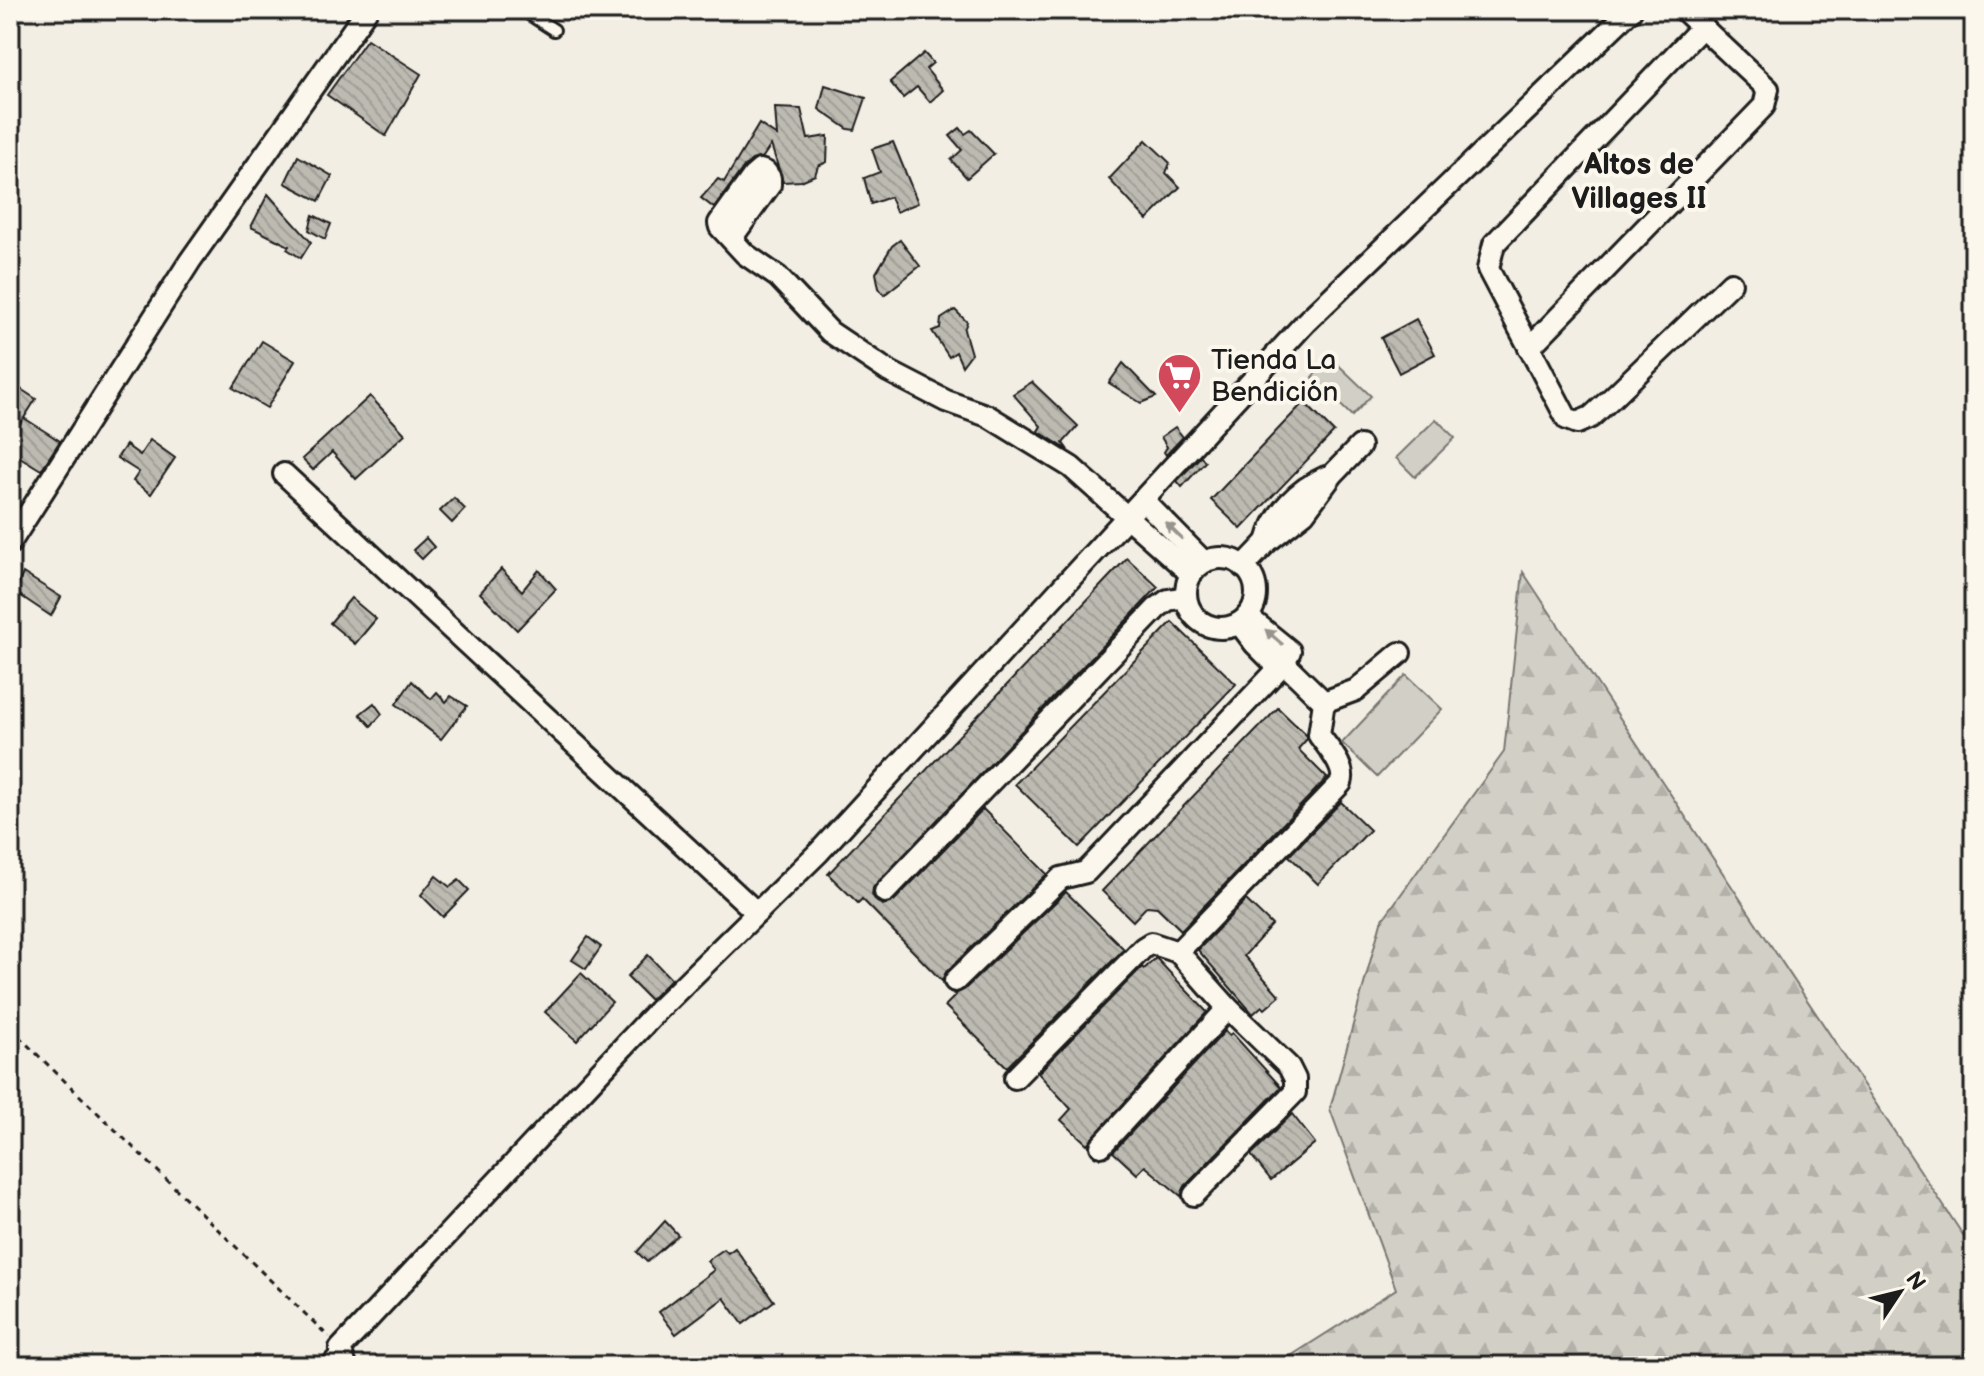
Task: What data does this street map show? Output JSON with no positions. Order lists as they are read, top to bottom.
{
  "districts": ["Altos de Villages II"],
  "places": {
    "supermarket": ["Tienda La Bendición"]
  },
  "north": "top right"
}
